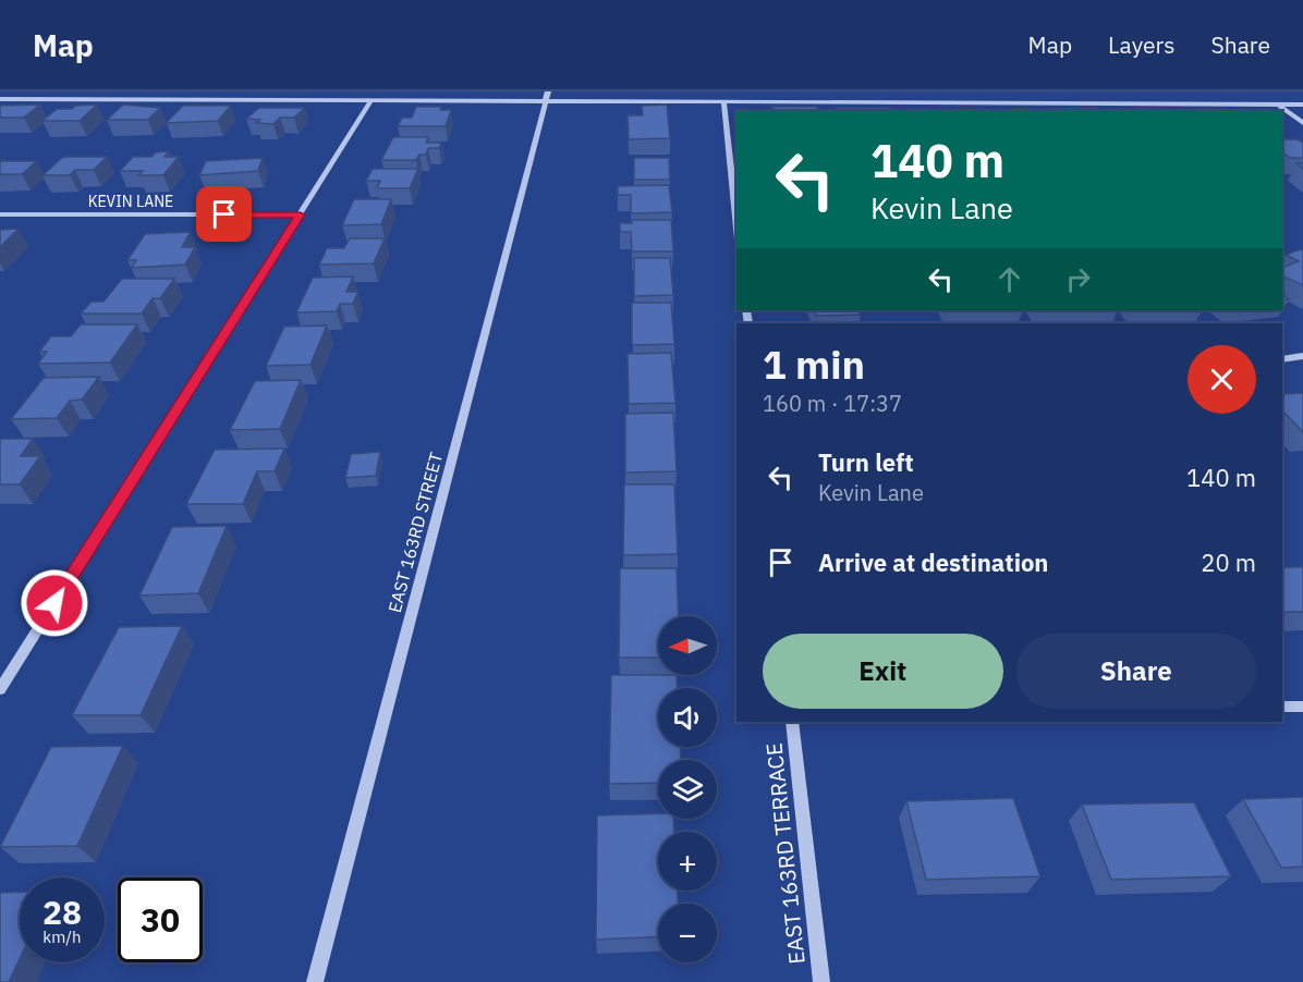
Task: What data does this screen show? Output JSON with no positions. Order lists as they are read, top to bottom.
{
  "streets": {
    "street": ["KEVIN LANE", "EAST 163RD STREET", "EAST 163RD TERRACE"]
  },
  "north": "left",
  "page": {
    "header": "Map",
    "nav": ["Map", "Layers", "Share"],
    "turn": ["140 m", "Kevin Lane"],
    "heading": ["1 min", "160 m · 17:37"],
    "list": [
      {
        "name": "Turn left",
        "note": "Kevin Lane",
        "value": "140 m"
      },
      {
        "name": "Arrive at destination",
        "value": "20 m"
      }
    ],
    "map_buttons": ["+", "−"],
    "buttons": ["Exit", "Share"],
    "speed": "28 km/h",
    "limit": "30"
  }
}
